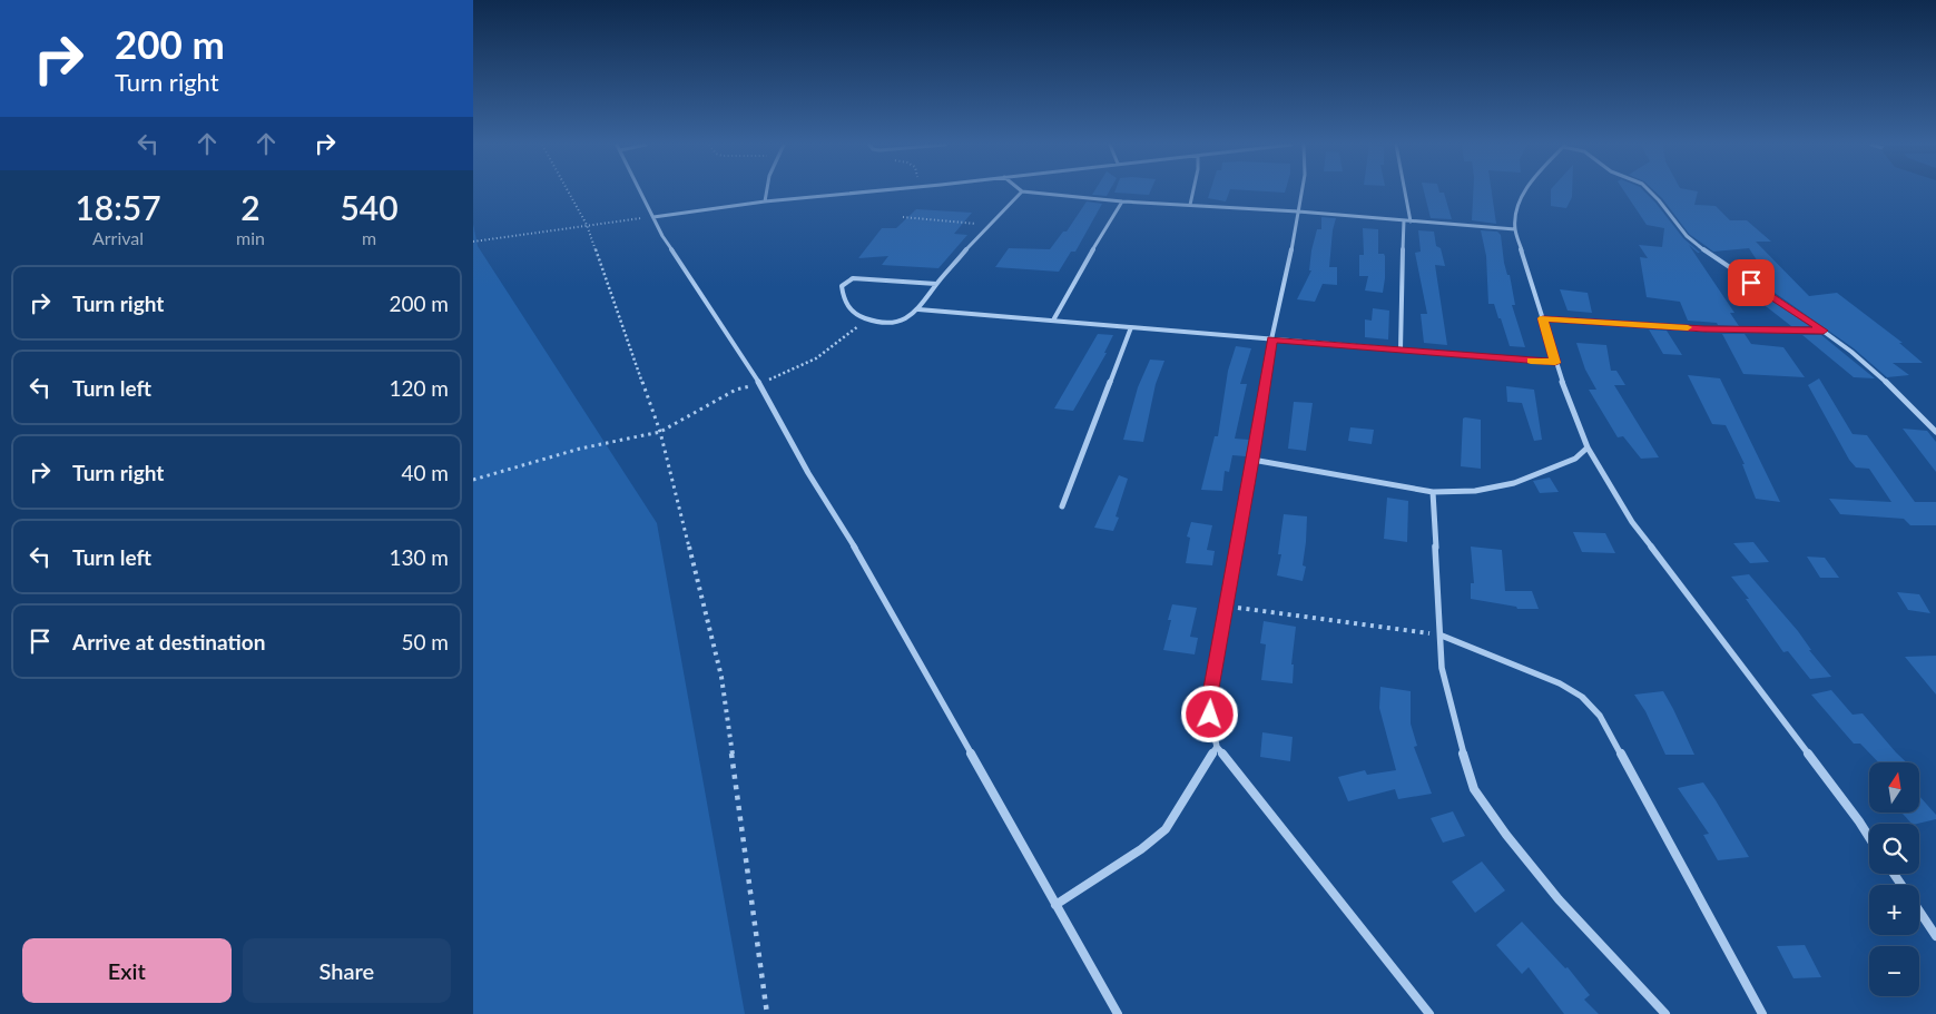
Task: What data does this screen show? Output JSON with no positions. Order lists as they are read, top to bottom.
{
  "north": "top",
  "page": {
    "turn": ["200 m", "Turn right"],
    "eta": [
      "18:57",
      "Arrival",
      "2",
      "min",
      "540",
      "m"
    ],
    "list": [
      {
        "name": "Turn right",
        "value": "200 m"
      },
      {
        "name": "Turn left",
        "value": "120 m"
      },
      {
        "name": "Turn right",
        "value": "40 m"
      },
      {
        "name": "Turn left",
        "value": "130 m"
      },
      {
        "name": "Arrive at destination",
        "value": "50 m"
      }
    ],
    "map_buttons": ["+", "−"],
    "buttons": ["Exit", "Share"]
  }
}
